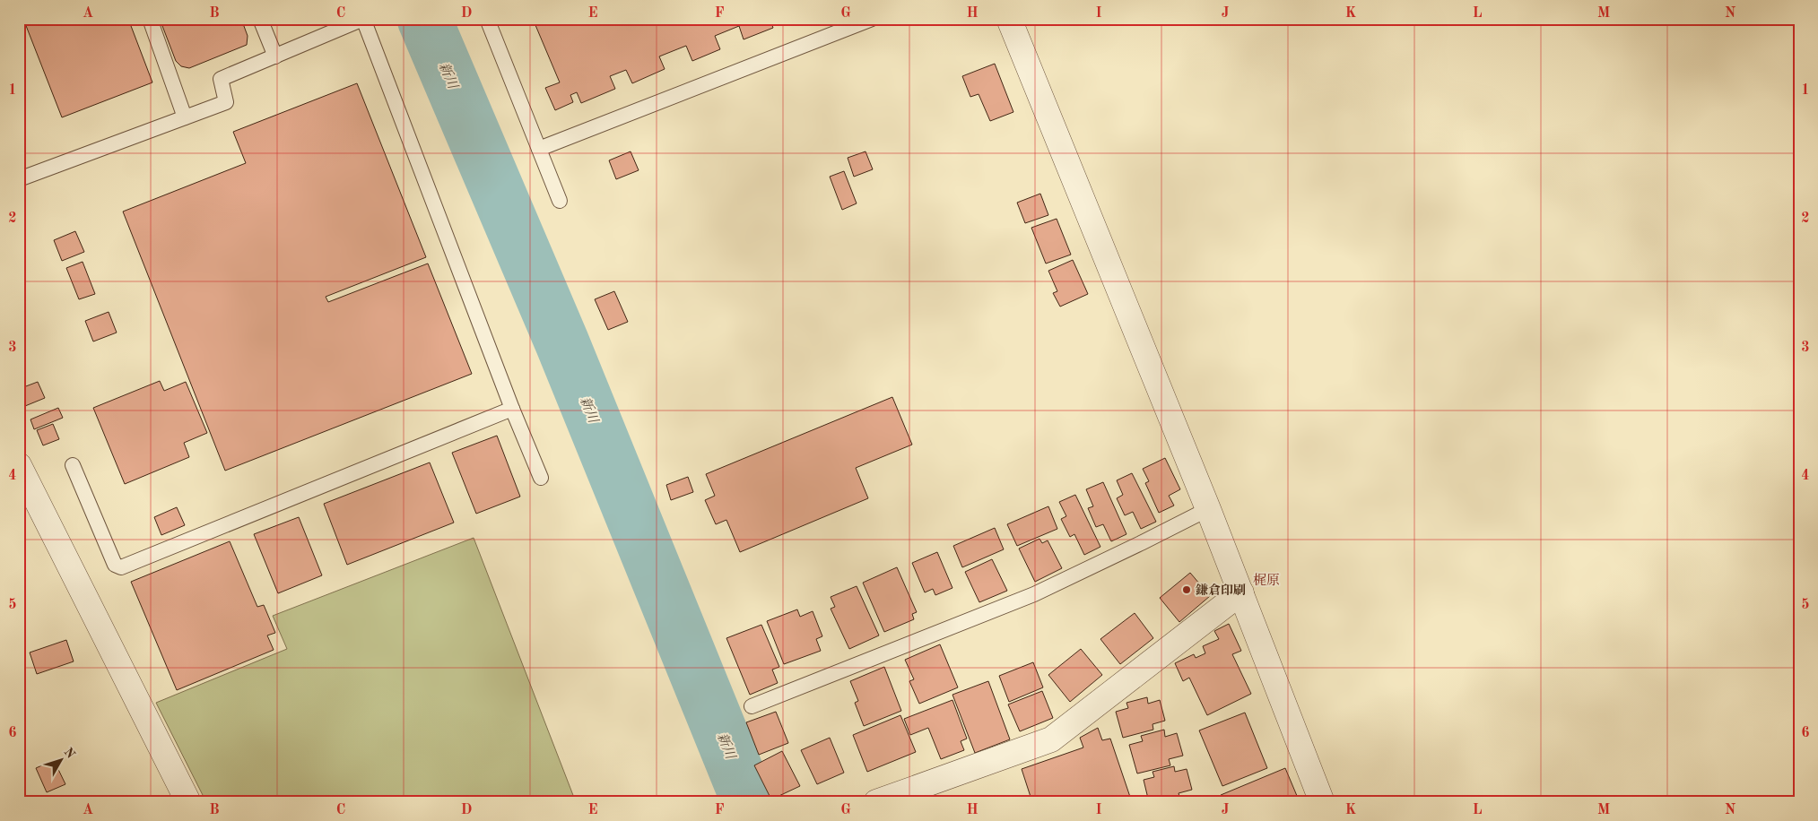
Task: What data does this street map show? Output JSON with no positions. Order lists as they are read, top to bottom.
{
  "districts": ["梶原"],
  "water": ["新川"],
  "places": ["鎌倉印刷"],
  "north": "top right",
  "grid": {
    "columns": [
      "A",
      "B",
      "C",
      "D",
      "E",
      "F",
      "G",
      "H",
      "I",
      "J",
      "K",
      "L",
      "M",
      "N"
    ],
    "rows": [
      "1",
      "2",
      "3",
      "4",
      "5",
      "6"
    ]
  }
}
